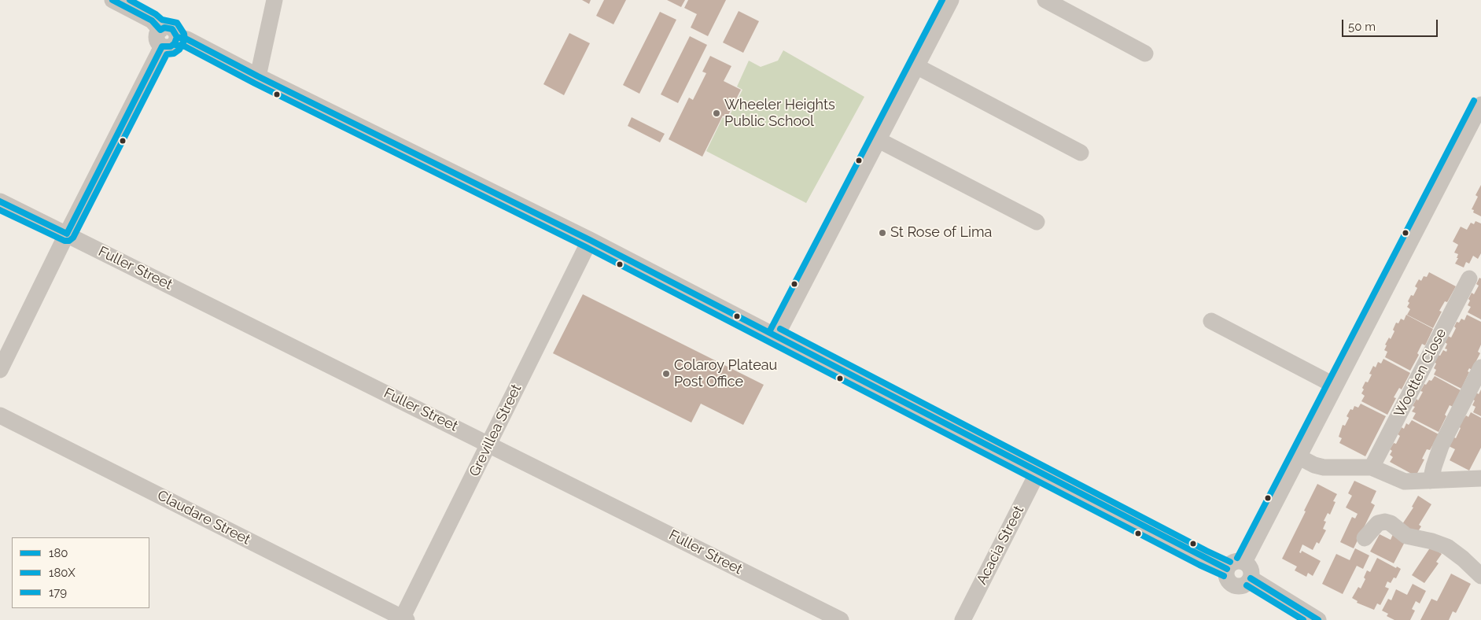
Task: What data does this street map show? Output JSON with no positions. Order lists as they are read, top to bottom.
{
  "streets": {
    "street": [
      "Fuller Street",
      "Wootten Close",
      "Grevillea Street",
      "Claudare Street",
      "Acacia Street"
    ]
  },
  "crossings": [
    ["Fuller Street", "Grevillea Street"],
    ["Grevillea Street", "Claudare Street"]
  ],
  "places": ["Wheeler Heights Public School", "St Rose of Lima", "Colaroy Plateau Post Office"],
  "lines": ["transit line 180", "transit line 180X", "transit line 179"],
  "legend": ["180", "180X", "179"],
  "scale_bar": "50 m"
}
